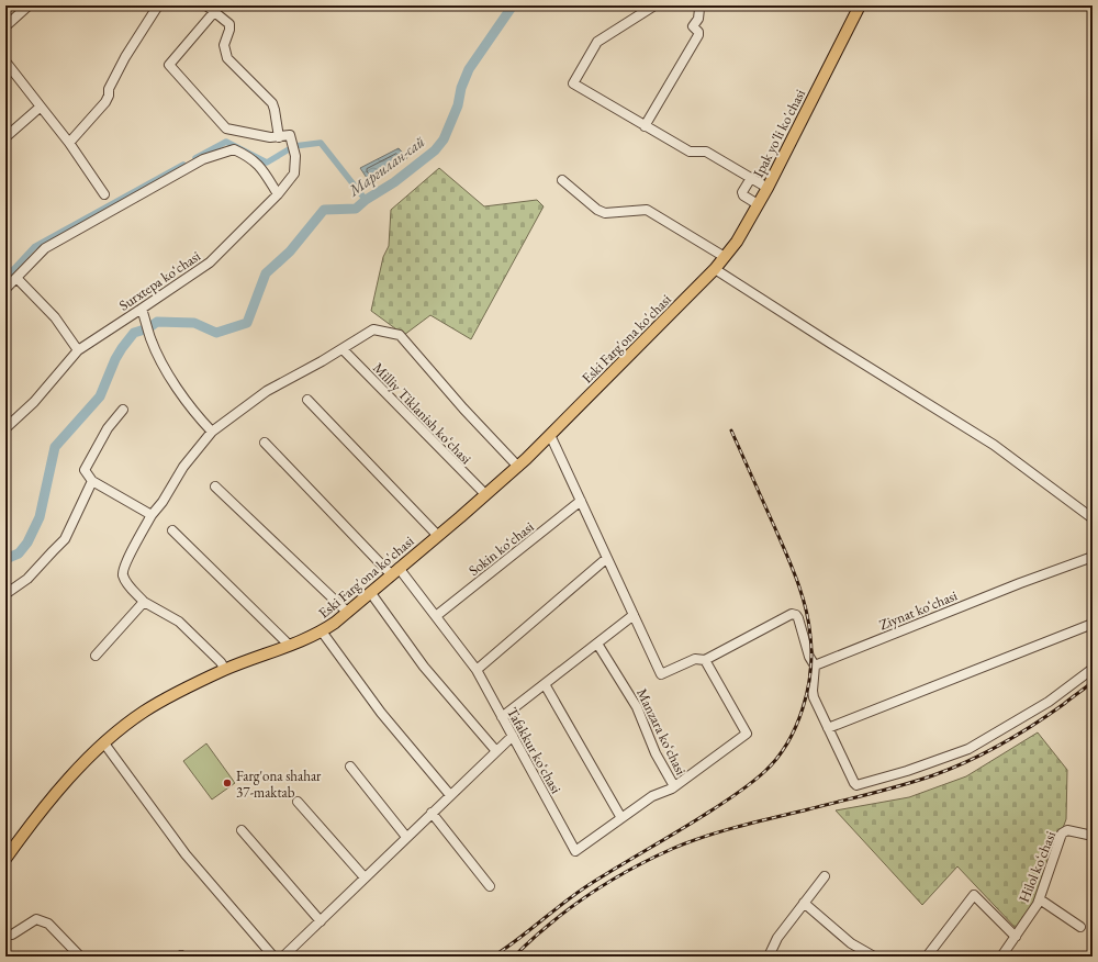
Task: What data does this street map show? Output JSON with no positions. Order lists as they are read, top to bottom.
{
  "streets": {
    "main road": ["Ipak yo'li ko'chasi", "Eski Farg'ona ko'chasi"],
    "street": [
      "Surxtepa koʻchasi",
      "Milliy Tiklanish koʻchasi",
      "Sokin koʻchasi",
      "Ziynat koʻchasi",
      "Manzara koʻchasi",
      "Tafakkur koʻchasi",
      "Hilol koʻchasi"
    ]
  },
  "crossings": [
    ["Ipak yo'li ko'chasi", "Eski Farg'ona ko'chasi"],
    ["Eski Farg'ona ko'chasi", "Milliy Tiklanish koʻchasi"],
    ["Eski Farg'ona ko'chasi", "Tafakkur koʻchasi"],
    ["Sokin koʻchasi", "Tafakkur koʻchasi"],
    ["Manzara koʻchasi", "Tafakkur koʻchasi"]
  ],
  "water": ["Маргилан-сай"],
  "places": ["Farg'ona shahar 37-maktab"]
}
